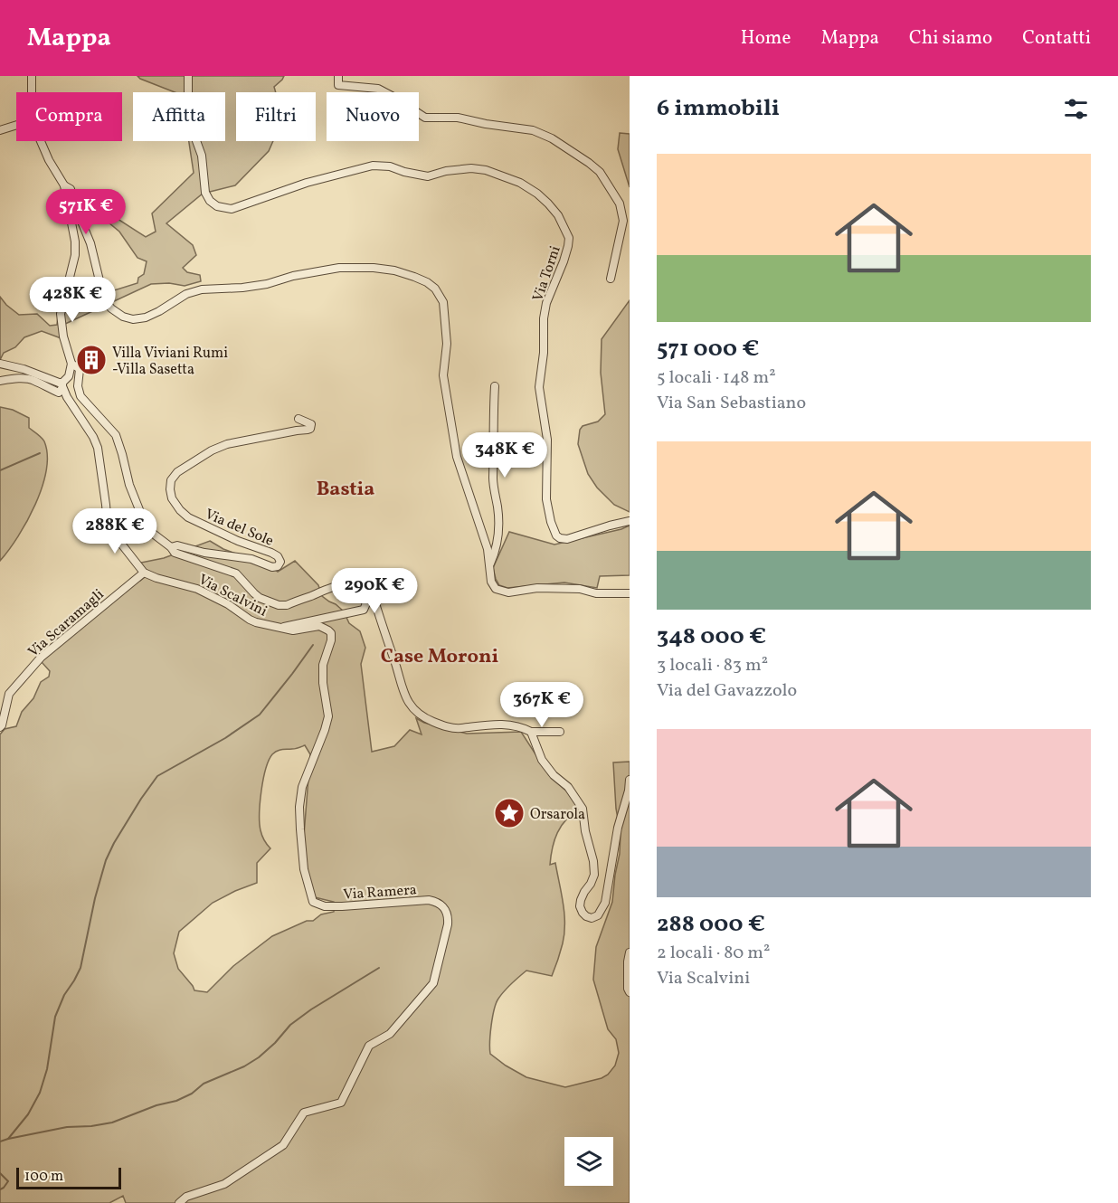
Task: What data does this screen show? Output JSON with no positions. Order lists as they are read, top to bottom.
{
  "streets": {
    "street": [
      "Via Torni",
      "Via del Sole",
      "Via Scalvini",
      "Via Scaramagli",
      "Via Ramera"
    ]
  },
  "crossings": [
    ["Via Scalvini", "Via Scaramagli"],
    ["Via Scalvini", "Via Ramera"]
  ],
  "districts": ["Bastia", "Case Moroni"],
  "places": {
    "building": ["Villa Viviani Rumi -Villa Sasetta"],
    "place": ["Orsarola"]
  },
  "scale_bar": "100 m",
  "page": {
    "header": "Mappa",
    "nav": [
      "Home",
      "Mappa",
      "Chi siamo",
      "Contatti"
    ],
    "heading": "6 immobili",
    "chip": [
      "Compra",
      "Affitta",
      "Filtri",
      "Nuovo"
    ],
    "list": [
      {
        "name": "571 000 €",
        "note": "5 locali · 148 m² · Via San Sebastiano"
      },
      {
        "name": "348 000 €",
        "note": "3 locali · 83 m² · Via del Gavazzolo"
      },
      {
        "name": "288 000 €",
        "note": "2 locali · 80 m² · Via Scalvini"
      }
    ],
    "price": [
      "571K €",
      "428K €",
      "348K €",
      "288K €",
      "290K €",
      "367K €"
    ],
    "scale": "100 m"
  }
}
